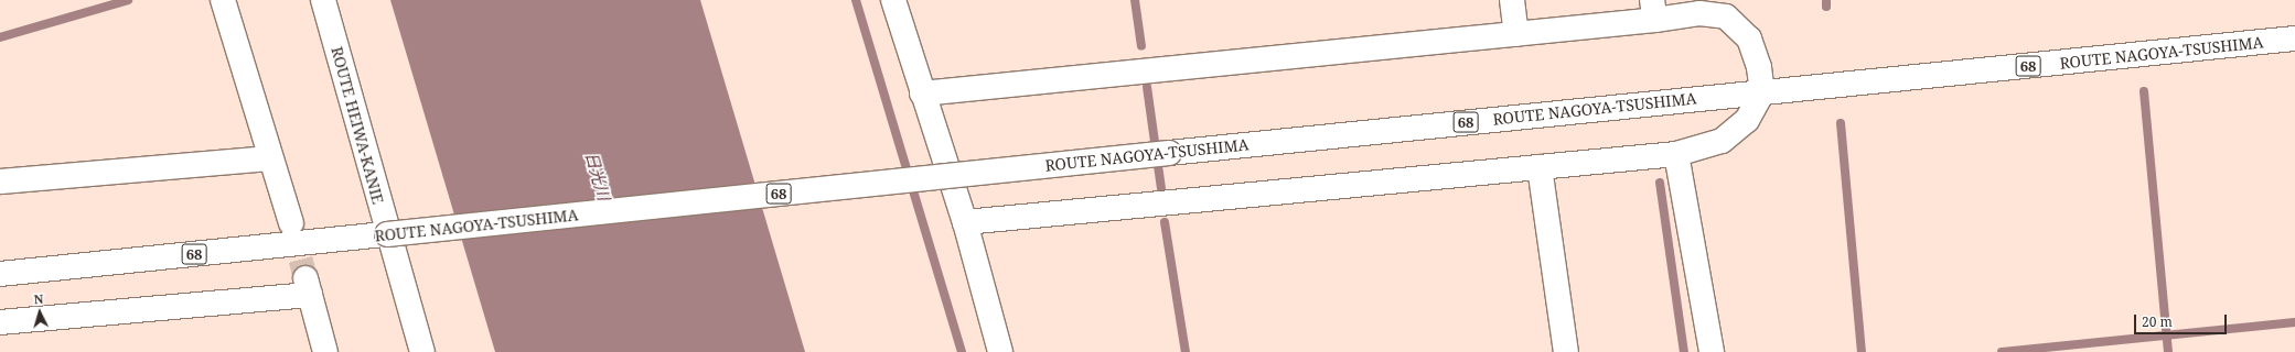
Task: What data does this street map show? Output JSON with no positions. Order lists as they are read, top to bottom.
{
  "streets": {
    "street": ["ROUTE NAGOYA-TSUSHIMA", "68", "ROUTE HEIWA-KANIE"]
  },
  "crossings": [
    ["ROUTE NAGOYA-TSUSHIMA", "ROUTE HEIWA-KANIE"]
  ],
  "water": ["日光川"],
  "scale_bar": "20 m",
  "north": "top"
}
